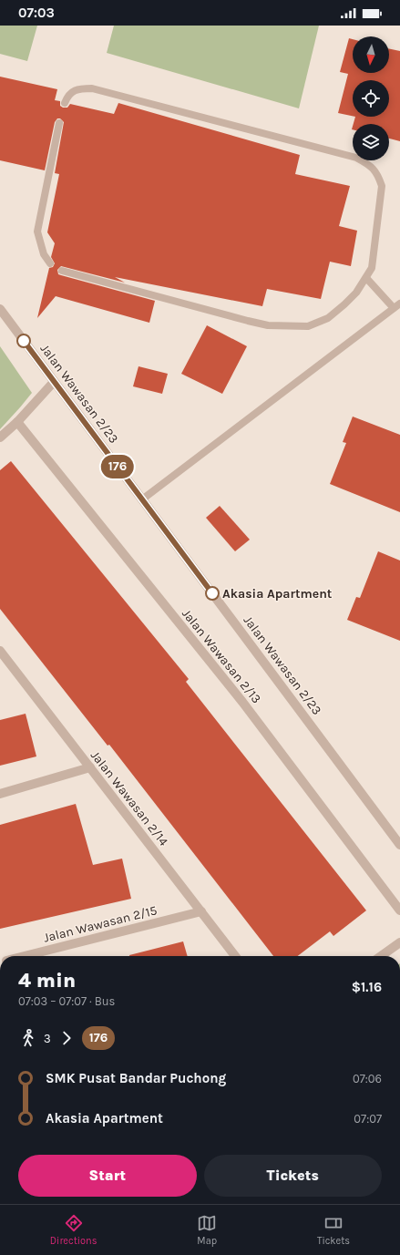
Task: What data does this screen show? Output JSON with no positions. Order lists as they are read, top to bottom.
{
  "streets": {
    "street": [
      "Jalan Wawasan 2/23",
      "Jalan Wawasan 2/13",
      "Jalan Wawasan 2/14",
      "Jalan Wawasan 2/15"
    ]
  },
  "crossings": [
    ["Jalan Wawasan 2/14", "Jalan Wawasan 2/15"]
  ],
  "places": ["Akasia Apartment"],
  "lines": ["bus line 176"],
  "north": "bottom",
  "page": {
    "status": "07:03",
    "on_map": "176",
    "heading": ["4 min", "07:03 – 07:07 · Bus", "$1.16"],
    "legs": ["3", "176"],
    "list": [
      {
        "name": "SMK Pusat Bandar Puchong",
        "value": "07:06"
      },
      {
        "name": "Akasia Apartment",
        "value": "07:07"
      }
    ],
    "buttons": ["Start", "Tickets"],
    "tabs": ["Directions", "Map", "Tickets"]
  }
}
